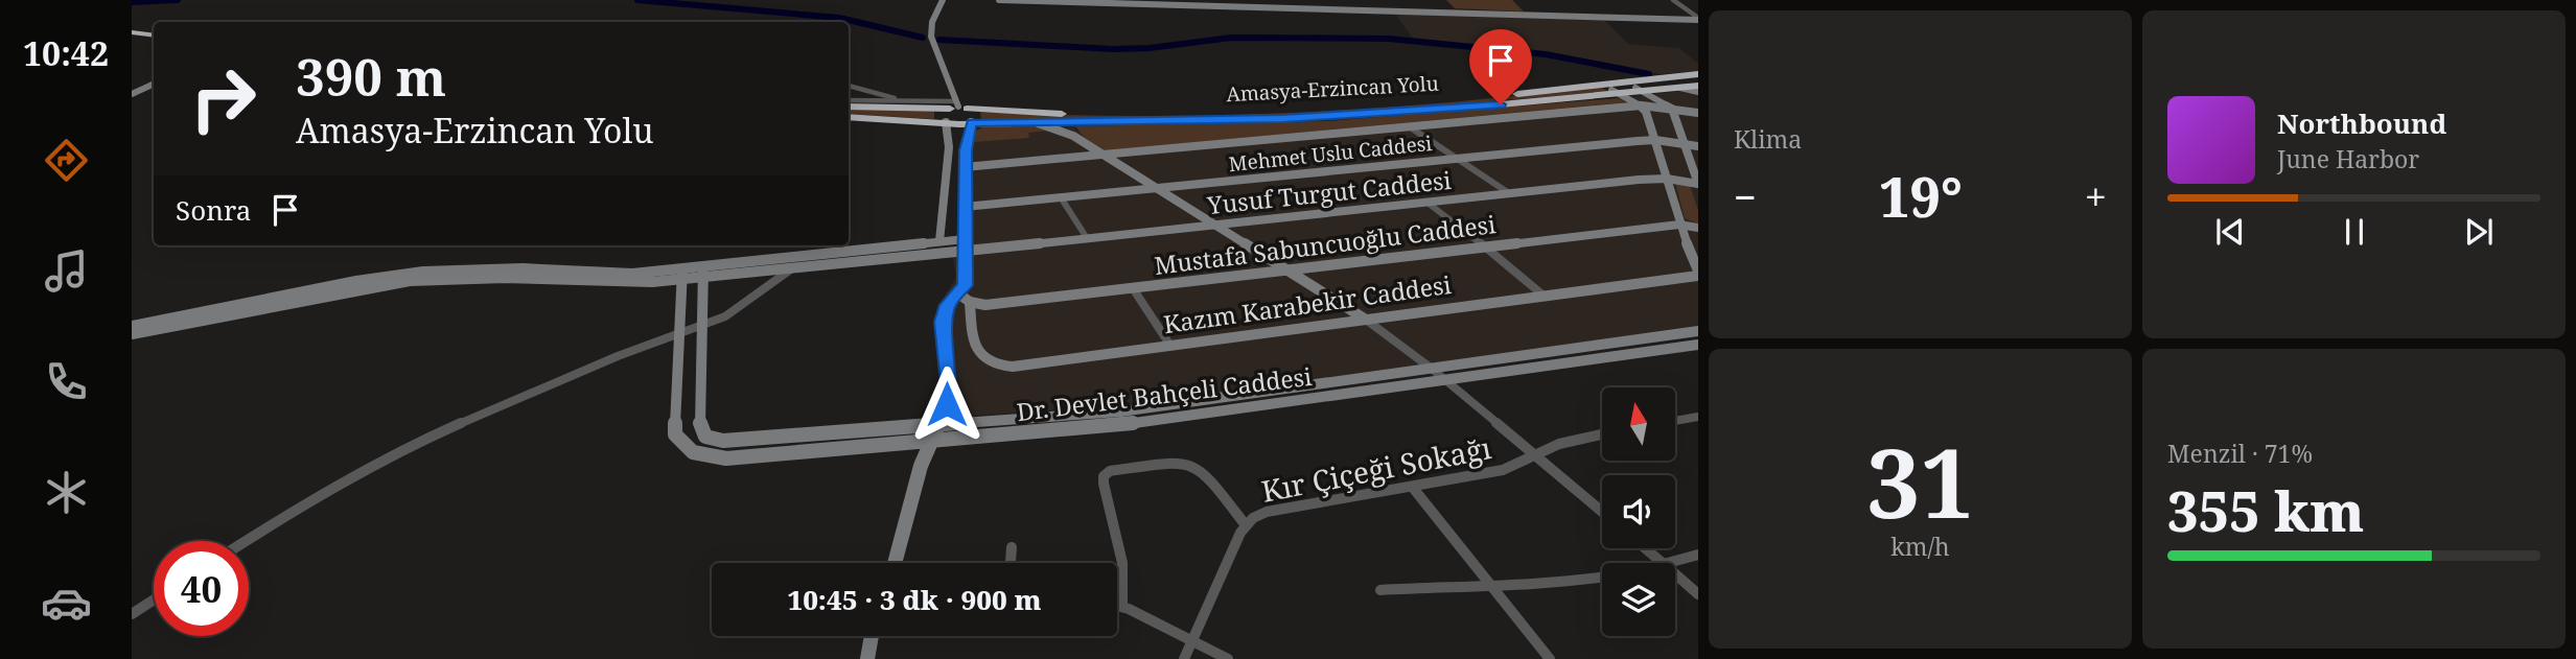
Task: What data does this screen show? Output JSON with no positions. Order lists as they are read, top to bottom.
{
  "streets": {
    "highway": ["Amasya-Erzincan Yolu"],
    "street": [
      "Mehmet Uslu Caddesi",
      "Yusuf Turgut Caddesi",
      "Mustafa Sabuncuoğlu Caddesi",
      "Kazım Karabekir Caddesi",
      "Dr. Devlet Bahçeli Caddesi",
      "Kır Çiçeği Sokağı"
    ]
  },
  "crossings": [
    ["Mustafa Sabuncuoğlu Caddesi", "Kazım Karabekir Caddesi"]
  ],
  "north": "top",
  "page": {
    "tabs": "10:42",
    "tile": [
      "Klima",
      ["31", "km/h"],
      ["Menzil · 71%", "355 km"]
    ],
    "turn": ["390 m", "Amasya-Erzincan Yolu"],
    "song": ["Northbound", "June Harbor"],
    "heat": ["−", "19°", "+"],
    "then": "Sonra",
    "limit": "40",
    "trip": "10:45 · 3 dk · 900 m"
  }
}
